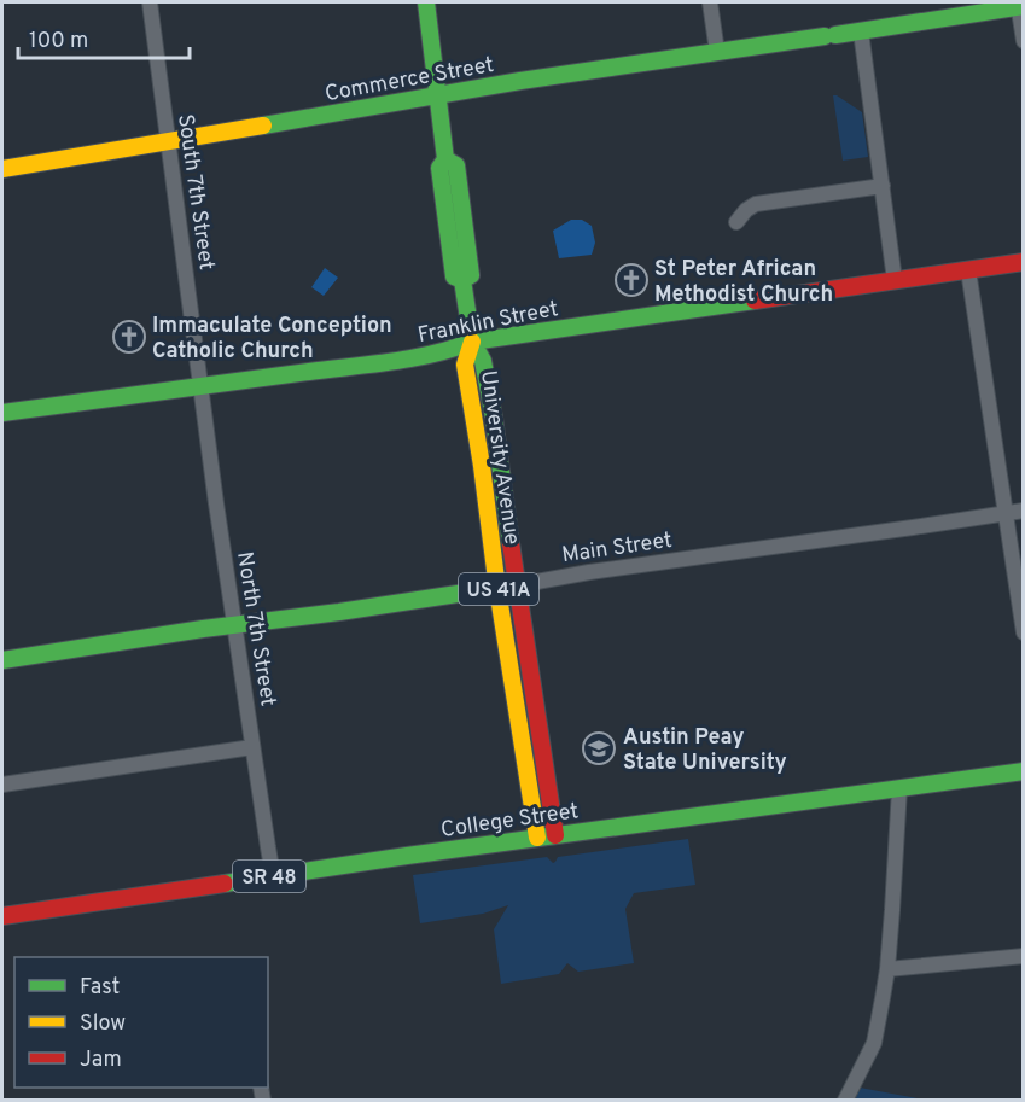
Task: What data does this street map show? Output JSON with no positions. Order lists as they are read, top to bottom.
{
  "streets": {
    "street": [
      "Commerce Street",
      "South 7th Street",
      "Franklin Street",
      "University Avenue",
      "Main Street",
      "US 41A",
      "North 7th Street",
      "College Street",
      "SR 48"
    ]
  },
  "crossings": [
    ["Commerce Street", "South 7th Street"],
    ["Commerce Street", "University Avenue"],
    ["South 7th Street", "Franklin Street"],
    ["South 7th Street", "North 7th Street"],
    ["Franklin Street", "University Avenue"],
    ["Franklin Street", "North 7th Street"],
    ["University Avenue", "Main Street"],
    ["University Avenue", "College Street"],
    ["Main Street", "North 7th Street"],
    ["North 7th Street", "College Street"]
  ],
  "places": {
    "church": ["St Peter African Methodist Church", "Immaculate Conception Catholic Church"],
    "school or university": ["Austin Peay State University"]
  },
  "legend": ["Fast", "Slow", "Jam"],
  "scale_bar": "100 m"
}
